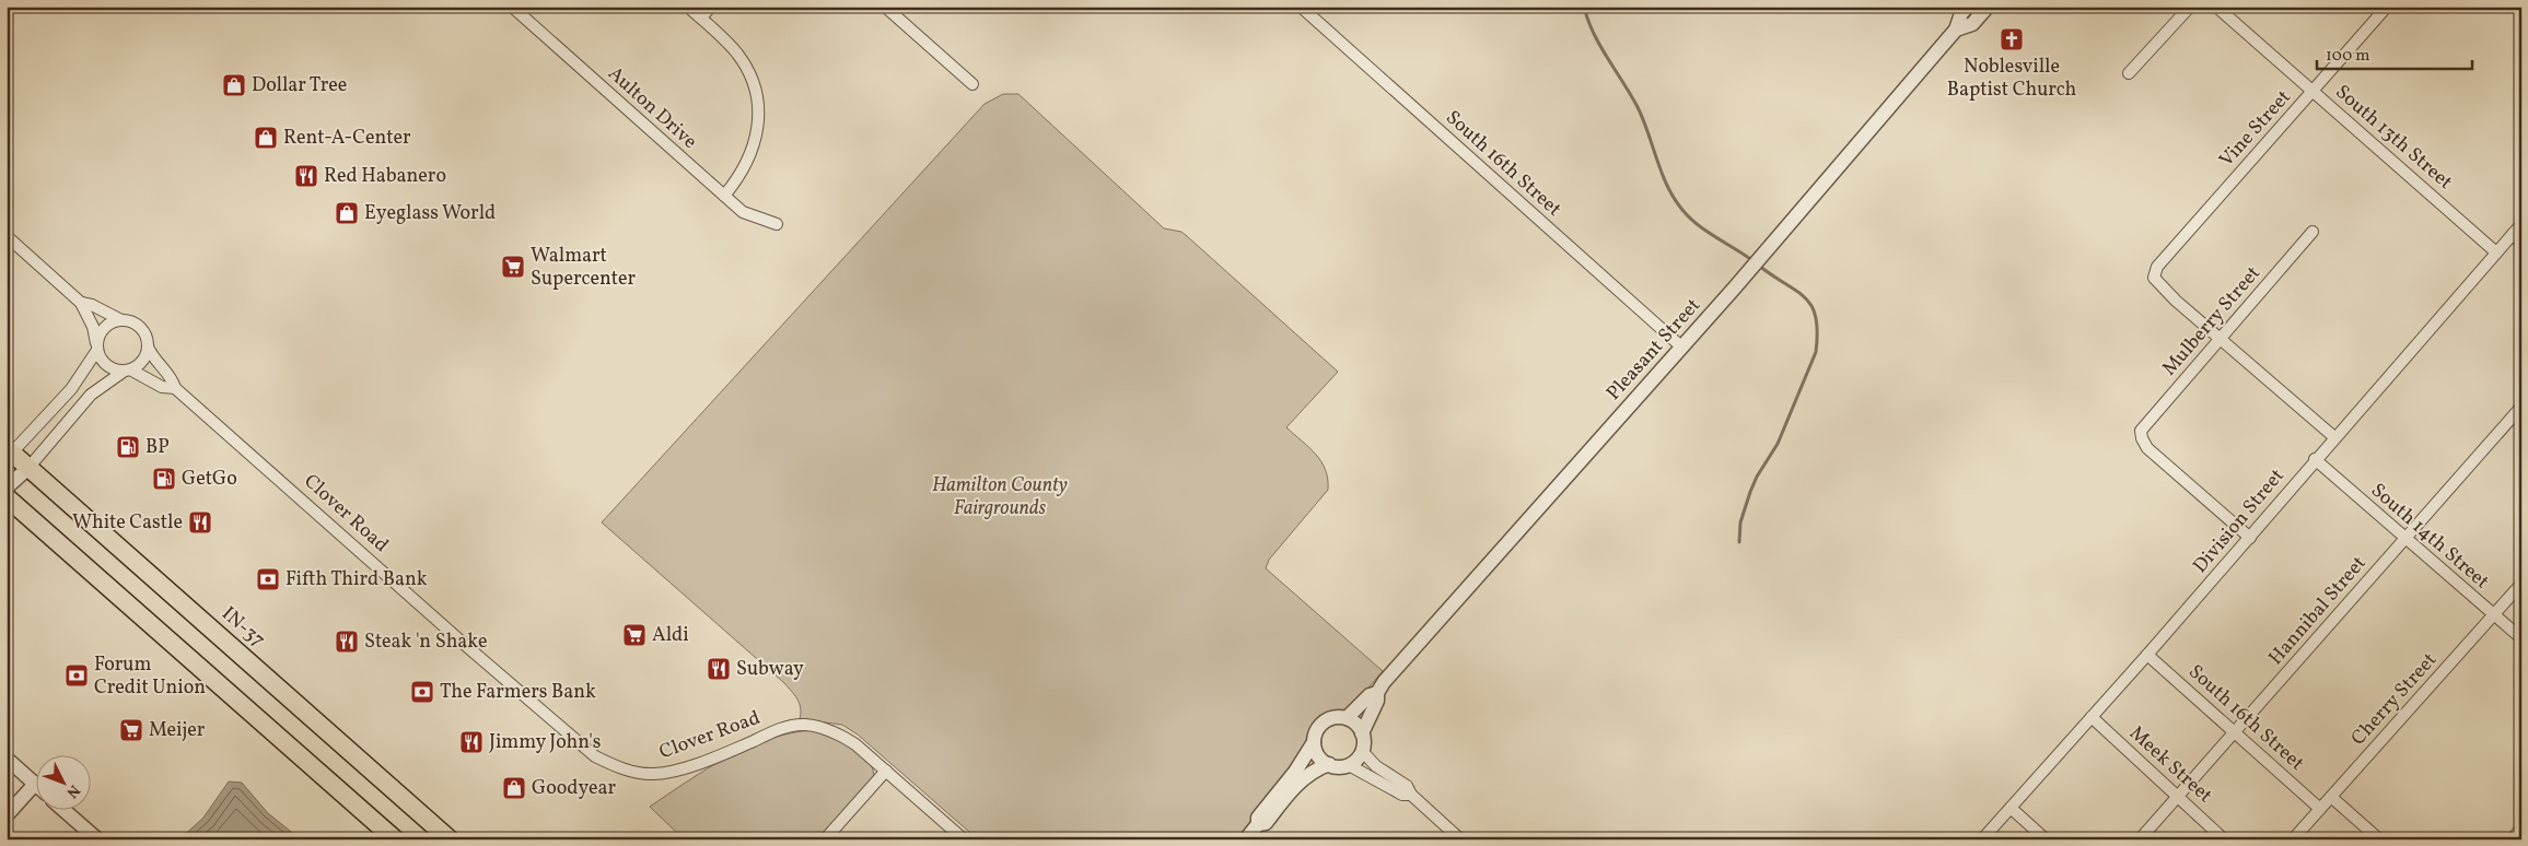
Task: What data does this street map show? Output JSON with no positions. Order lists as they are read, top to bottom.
{
  "streets": {
    "highway": ["IN-37"],
    "street": [
      "Aulton Drive",
      "Vine Street",
      "South 13th Street",
      "South 16th Street",
      "Mulberry Street",
      "Pleasant Street",
      "Clover Road",
      "Division Street",
      "South 14th Street",
      "Hannibal Street",
      "Cherry Street",
      "Meek Street"
    ]
  },
  "crossings": [
    ["Vine Street", "South 13th Street"],
    ["Vine Street", "Mulberry Street"],
    ["South 13th Street", "Division Street"],
    ["South 16th Street", "Pleasant Street"],
    ["South 16th Street", "Division Street"],
    ["South 16th Street", "Hannibal Street"],
    ["South 16th Street", "Cherry Street"],
    ["Mulberry Street", "Division Street"],
    ["Division Street", "South 14th Street"],
    ["Division Street", "Meek Street"],
    ["South 14th Street", "Hannibal Street"],
    ["South 14th Street", "Cherry Street"],
    ["Hannibal Street", "Meek Street"]
  ],
  "parks": ["Hamilton County Fairgrounds"],
  "places": {
    "church": ["Noblesville Baptist Church"],
    "shop": [
      "Dollar Tree",
      "Rent-A-Center",
      "Eyeglass World",
      "Goodyear"
    ],
    "restaurant": [
      "Red Habanero",
      "White Castle",
      "Steak 'n Shake",
      "Subway",
      "Jimmy John's"
    ],
    "supermarket": ["Walmart Supercenter", "Aldi", "Meijer"],
    "fuel station": ["BP", "GetGo"],
    "bank": ["Fifth Third Bank", "Forum Credit Union", "The Farmers Bank"]
  },
  "scale_bar": "100 m",
  "north": "bottom right"
}
